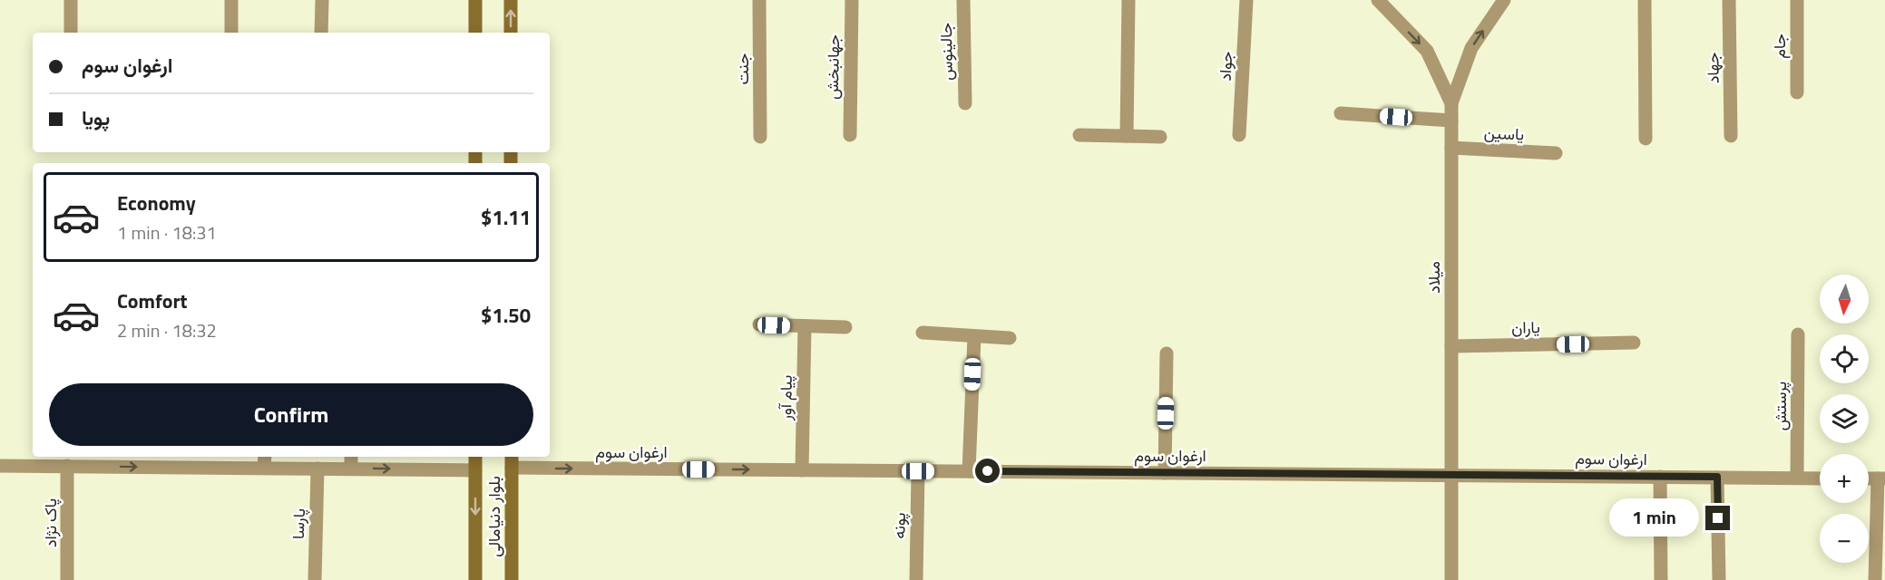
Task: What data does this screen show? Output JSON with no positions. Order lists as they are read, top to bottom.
{
  "streets": {
    "main road": ["بلوار دنیامالی"],
    "street": [
      "جام",
      "جالینوس",
      "جواد",
      "جهانبخش",
      "جهاد",
      "جنت",
      "یاسین",
      "میلاد",
      "یاران",
      "پیام آور",
      "پرستش",
      "ارغوان سوم",
      "پاک نژاد",
      "پارسا",
      "پونه"
    ]
  },
  "crossings": [
    ["یاسین", "میلاد"],
    ["میلاد", "یاران"],
    ["میلاد", "ارغوان سوم"],
    ["پیام آور", "ارغوان سوم"],
    ["پرستش", "ارغوان سوم"],
    ["ارغوان سوم", "بلوار دنیامالی"],
    ["ارغوان سوم", "پونه"]
  ],
  "north": "bottom",
  "page": {
    "banner": ["ارغوان سوم", "پویا"],
    "list": [
      {
        "name": "Economy",
        "note": "1 min · 18:31",
        "value": "$1.11"
      },
      {
        "name": "Comfort",
        "note": "2 min · 18:32",
        "value": "$1.50"
      }
    ],
    "map_buttons": ["+", "−"],
    "buttons": "Confirm",
    "bubble": "1 min"
  }
}
